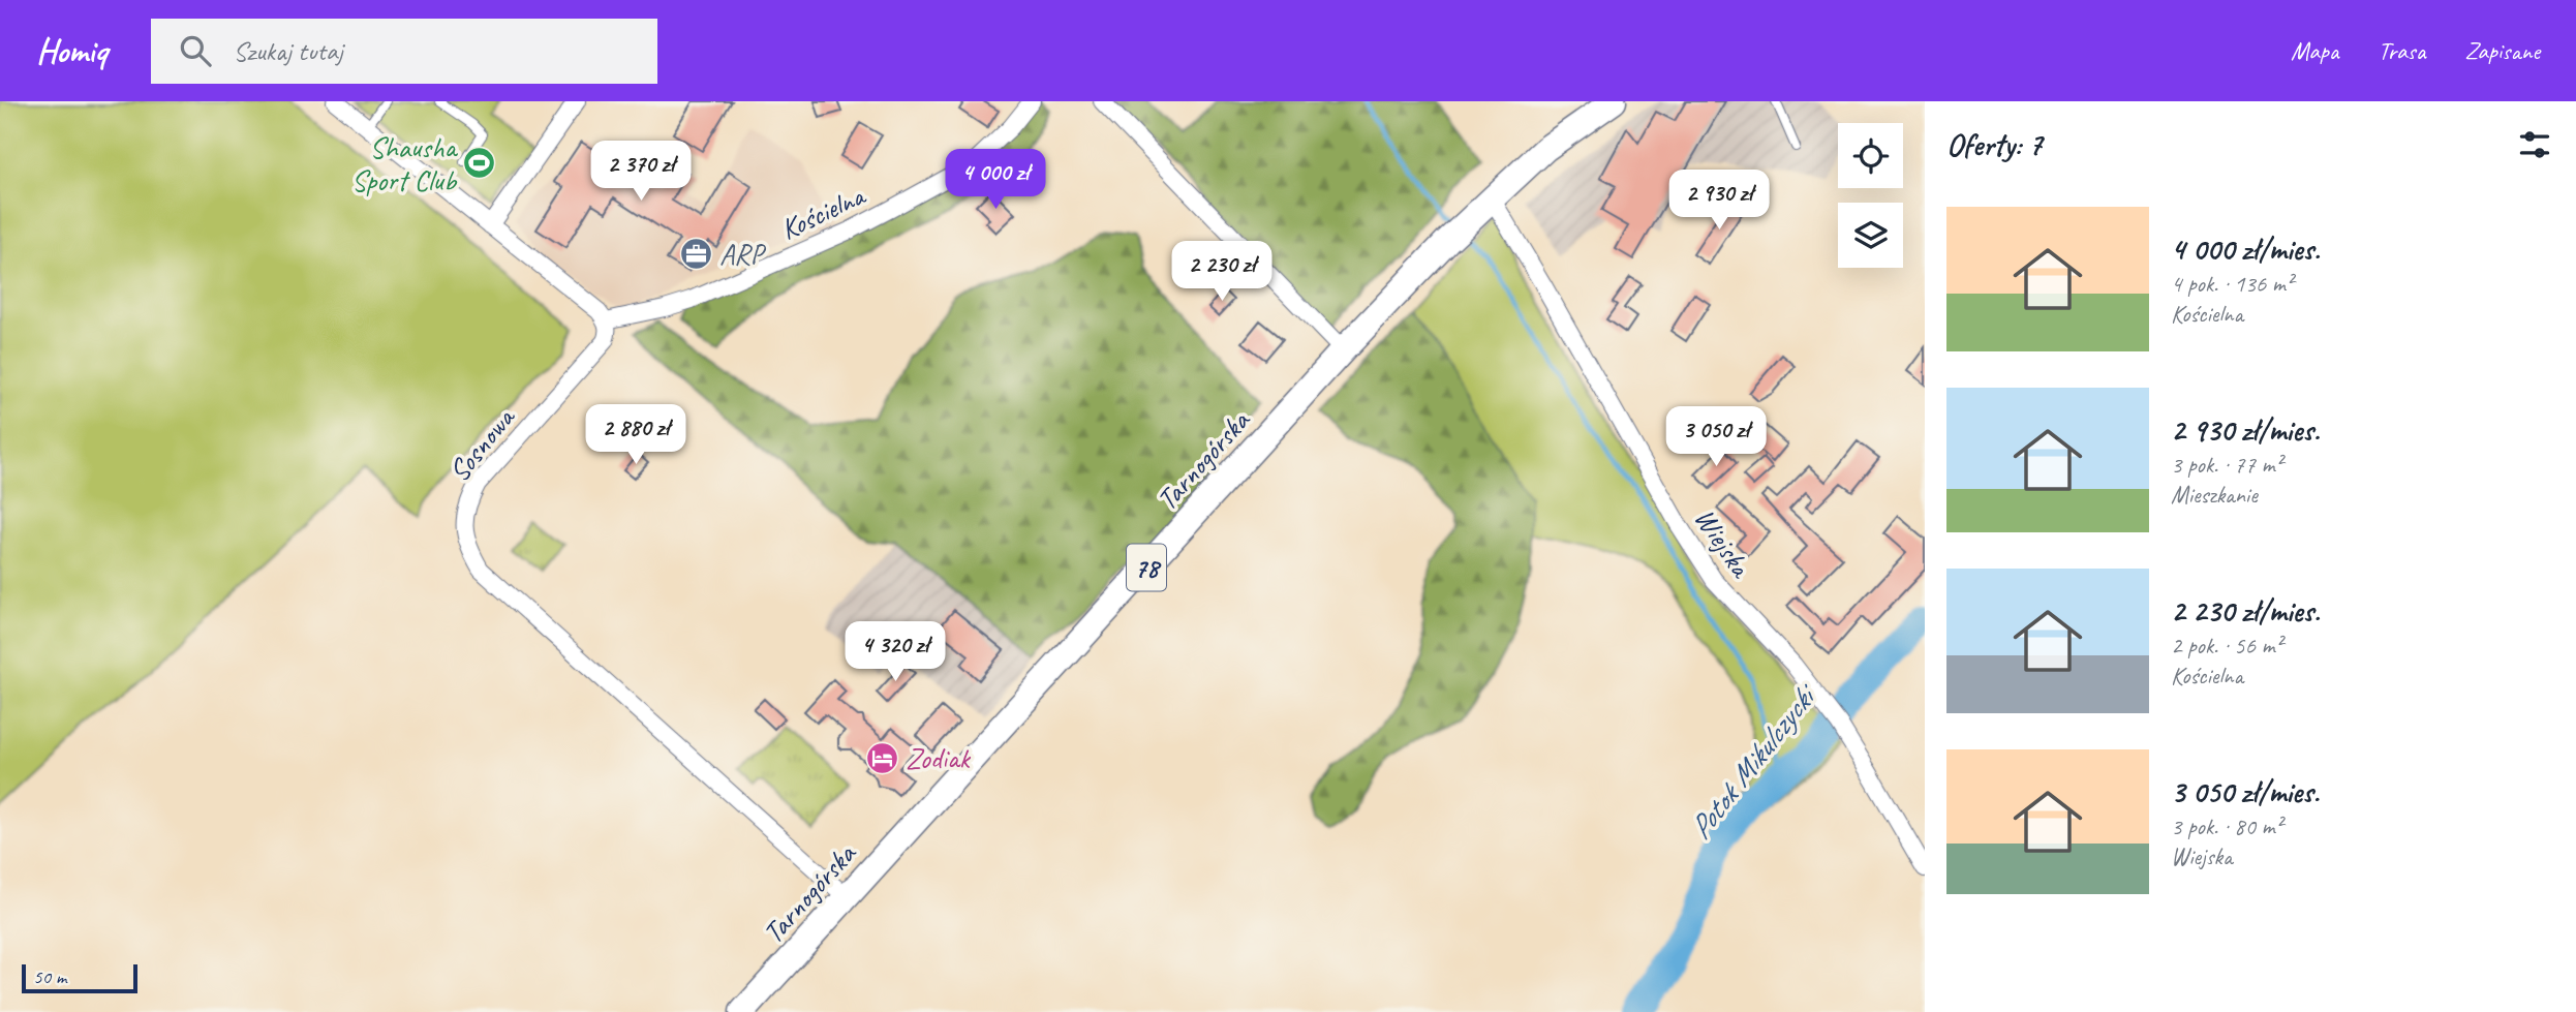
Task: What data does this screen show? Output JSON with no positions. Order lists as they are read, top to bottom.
{
  "streets": {
    "main road": ["Tarnogórska", "78"],
    "street": ["Kościelna", "Sosnowa", "Wiejska"]
  },
  "crossings": [
    ["Kościelna", "Sosnowa"],
    ["Sosnowa", "Tarnogórska"],
    ["Tarnogórska", "Wiejska"]
  ],
  "water": ["Potok Mikulczycki"],
  "places": {
    "sports": ["Shausha Sport Club"],
    "office": ["ARP"],
    "hotel": ["Zodiak"]
  },
  "scale_bar": "50 m",
  "page": {
    "header": "Homiq",
    "search": "Szukaj tutaj",
    "nav": ["Mapa", "Trasa", "Zapisane"],
    "heading": "Oferty: 7",
    "price": [
      "2 370 zł",
      "4 000 zł",
      "2 930 zł",
      "2 230 zł",
      "2 880 zł",
      "3 050 zł",
      "4 320 zł"
    ],
    "list": [
      {
        "name": "4 000 zł/mies.",
        "note": "4 pok. · 136 m² · Kościelna"
      },
      {
        "name": "2 930 zł/mies.",
        "note": "3 pok. · 77 m² · Mieszkanie"
      },
      {
        "name": "2 230 zł/mies.",
        "note": "2 pok. · 56 m² · Kościelna"
      },
      {
        "name": "3 050 zł/mies.",
        "note": "3 pok. · 80 m² · Wiejska"
      }
    ],
    "scale": "50 m"
  }
}
